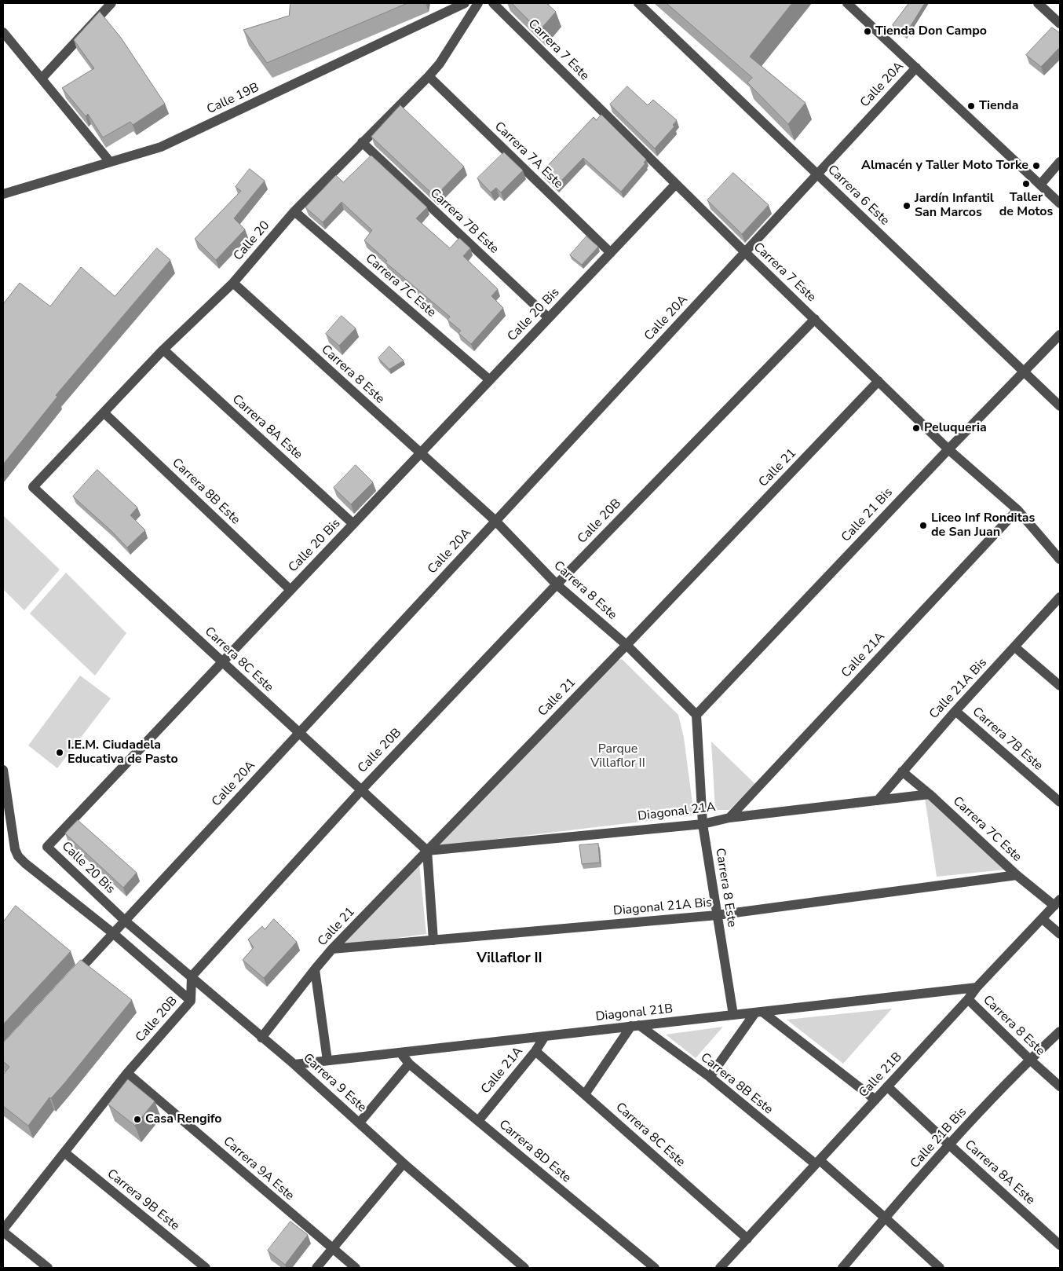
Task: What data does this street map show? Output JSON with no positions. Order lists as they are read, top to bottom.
{
  "streets": {
    "street": [
      "Carrera 7 Este",
      "Calle 20A",
      "Calle 19B",
      "Carrera 7A Este",
      "Carrera 6 Este",
      "Carrera 7B Este",
      "Calle 20",
      "Carrera 7C Este",
      "Calle 20 Bis",
      "Carrera 8 Este",
      "Carrera 8A Este",
      "Calle 21",
      "Carrera 8B Este",
      "Calle 21 Bis",
      "Calle 20B",
      "Calle 21A",
      "Carrera 8C Este",
      "Calle 21A Bis",
      "Diagonal 21A",
      "Diagonal 21A Bis",
      "Diagonal 21B",
      "Calle 21B",
      "Carrera 9 Este",
      "Calle 21B Bis",
      "Carrera 8D Este",
      "Carrera 9A Este",
      "Carrera 9B Este"
    ]
  },
  "crossings": [
    ["Carrera 7 Este", "Calle 20A"],
    ["Carrera 7 Este", "Calle 20 Bis"],
    ["Carrera 7 Este", "Calle 21"],
    ["Carrera 7 Este", "Calle 21 Bis"],
    ["Carrera 7 Este", "Calle 20B"],
    ["Carrera 7 Este", "Calle 21A"],
    ["Calle 20A", "Carrera 6 Este"],
    ["Calle 20A", "Calle 20 Bis"],
    ["Calle 20A", "Carrera 8 Este"],
    ["Calle 20A", "Carrera 8C Este"],
    ["Calle 20A", "Carrera 9 Este"],
    ["Carrera 7A Este", "Calle 20"],
    ["Carrera 7A Este", "Calle 20 Bis"],
    ["Carrera 6 Este", "Calle 21 Bis"],
    ["Carrera 7B Este", "Calle 20"],
    ["Carrera 7B Este", "Calle 20 Bis"],
    ["Carrera 7B Este", "Calle 21A Bis"],
    ["Calle 20", "Carrera 7C Este"],
    ["Calle 20", "Carrera 8 Este"],
    ["Calle 20", "Carrera 8A Este"],
    ["Calle 20", "Carrera 8B Este"],
    ["Calle 20", "Carrera 8C Este"],
    ["Carrera 7C Este", "Calle 20 Bis"],
    ["Carrera 7C Este", "Calle 21A Bis"],
    ["Carrera 7C Este", "Diagonal 21A"],
    ["Carrera 7C Este", "Diagonal 21A Bis"],
    ["Carrera 7C Este", "Calle 21B"],
    ["Calle 20 Bis", "Carrera 8 Este"],
    ["Calle 20 Bis", "Carrera 8A Este"],
    ["Calle 20 Bis", "Carrera 8B Este"],
    ["Calle 20 Bis", "Carrera 8C Este"],
    ["Calle 20 Bis", "Carrera 9 Este"],
    ["Carrera 8 Este", "Calle 21"],
    ["Carrera 8 Este", "Calle 21 Bis"],
    ["Carrera 8 Este", "Calle 20B"],
    ["Carrera 8 Este", "Diagonal 21A"],
    ["Carrera 8 Este", "Diagonal 21A Bis"],
    ["Carrera 8 Este", "Diagonal 21B"],
    ["Carrera 8 Este", "Calle 21B"],
    ["Carrera 8 Este", "Calle 21B Bis"],
    ["Carrera 8A Este", "Calle 21B"],
    ["Carrera 8A Este", "Calle 21B Bis"],
    ["Calle 21", "Carrera 8C Este"],
    ["Calle 21", "Diagonal 21A"],
    ["Calle 21", "Diagonal 21A Bis"],
    ["Calle 21", "Carrera 9 Este"],
    ["Carrera 8B Este", "Diagonal 21B"],
    ["Carrera 8B Este", "Calle 21B"],
    ["Carrera 8B Este", "Calle 21B Bis"],
    ["Calle 20B", "Carrera 8C Este"],
    ["Calle 20B", "Carrera 9 Este"],
    ["Calle 20B", "Carrera 9A Este"],
    ["Calle 20B", "Carrera 9B Este"],
    ["Calle 21A", "Carrera 8C Este"],
    ["Calle 21A", "Diagonal 21A"],
    ["Calle 21A", "Diagonal 21B"],
    ["Calle 21A", "Carrera 8D Este"],
    ["Carrera 8C Este", "Diagonal 21A"],
    ["Carrera 8C Este", "Calle 21B"],
    ["Calle 21A Bis", "Diagonal 21A"],
    ["Diagonal 21B", "Calle 21B"],
    ["Diagonal 21B", "Carrera 9 Este"],
    ["Diagonal 21B", "Carrera 8D Este"]
  ],
  "districts": ["Villaflor II"],
  "parks": ["Parque Villaflor II"],
  "places": [
    "Tienda Don Campo",
    "Tienda",
    "Almacén y Taller Moto Torke",
    "Taller de Motos",
    "Jardín Infantil San Marcos",
    "Peluqueria",
    "Liceo Inf Ronditas de San Juan",
    "I.E.M. Ciudadela Educativa de Pasto",
    "Casa Rengifo"
  ]
}
